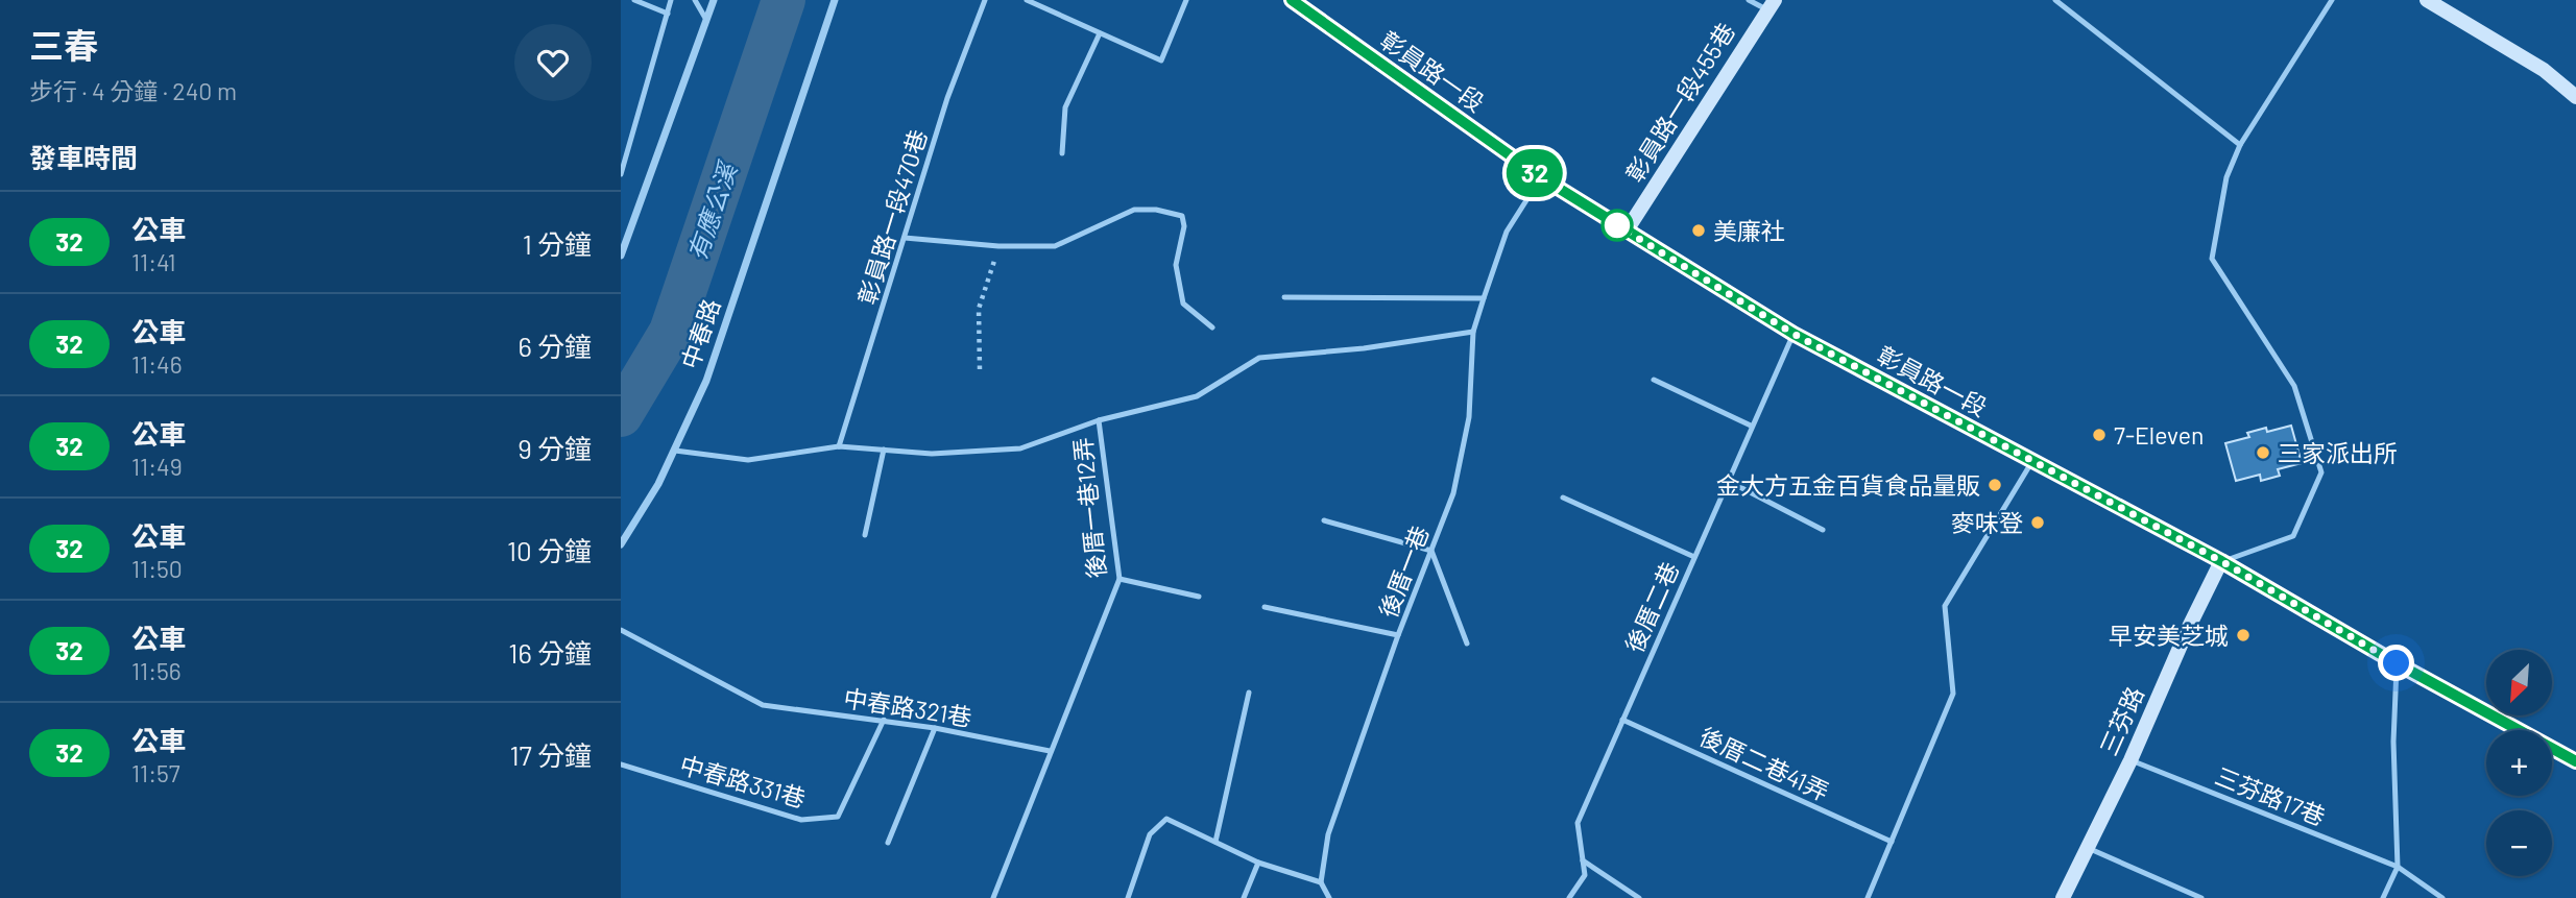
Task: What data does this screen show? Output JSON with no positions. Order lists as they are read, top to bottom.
{
  "streets": {
    "main road": ["彰員路一段", "彰員路一段455巷", "三芬路"],
    "street": ["中春路"],
    "lane": [
      "彰員路一段470巷",
      "後厝一巷12弄",
      "後厝一巷",
      "後厝二巷",
      "中春路321巷",
      "後厝二巷41弄",
      "中春路331巷",
      "三芬路17巷"
    ]
  },
  "crossings": [
    ["彰員路一段", "彰員路一段455巷"],
    ["彰員路一段", "後厝一巷"],
    ["彰員路一段", "後厝二巷"],
    ["彰員路一段", "三芬路"],
    ["後厝一巷12弄", "後厝一巷"],
    ["後厝一巷12弄", "中春路321巷"],
    ["後厝二巷", "後厝二巷41弄"],
    ["中春路321巷", "中春路331巷"],
    ["三芬路", "三芬路17巷"]
  ],
  "water": ["有應公溪"],
  "places": [
    "美廉社",
    "7-Eleven",
    "三家派出所",
    "金大方五金百貨食品量販",
    "麥味登",
    "早安美芝城"
  ],
  "lines": ["bus line 32"],
  "north": "bottom left",
  "page": {
    "heading": [
      ["三春", "步行 · 4 分鐘 · 240 m"],
      "發車時間"
    ],
    "on_map": "32",
    "list": [
      {
        "mark": "32",
        "name": "公車",
        "note": "11:41",
        "value": "1 分鐘"
      },
      {
        "mark": "32",
        "name": "公車",
        "note": "11:46",
        "value": "6 分鐘"
      },
      {
        "mark": "32",
        "name": "公車",
        "note": "11:49",
        "value": "9 分鐘"
      },
      {
        "mark": "32",
        "name": "公車",
        "note": "11:50",
        "value": "10 分鐘"
      },
      {
        "mark": "32",
        "name": "公車",
        "note": "11:56",
        "value": "16 分鐘"
      },
      {
        "mark": "32",
        "name": "公車",
        "note": "11:57",
        "value": "17 分鐘"
      }
    ],
    "map_buttons": ["+", "−"]
  }
}
